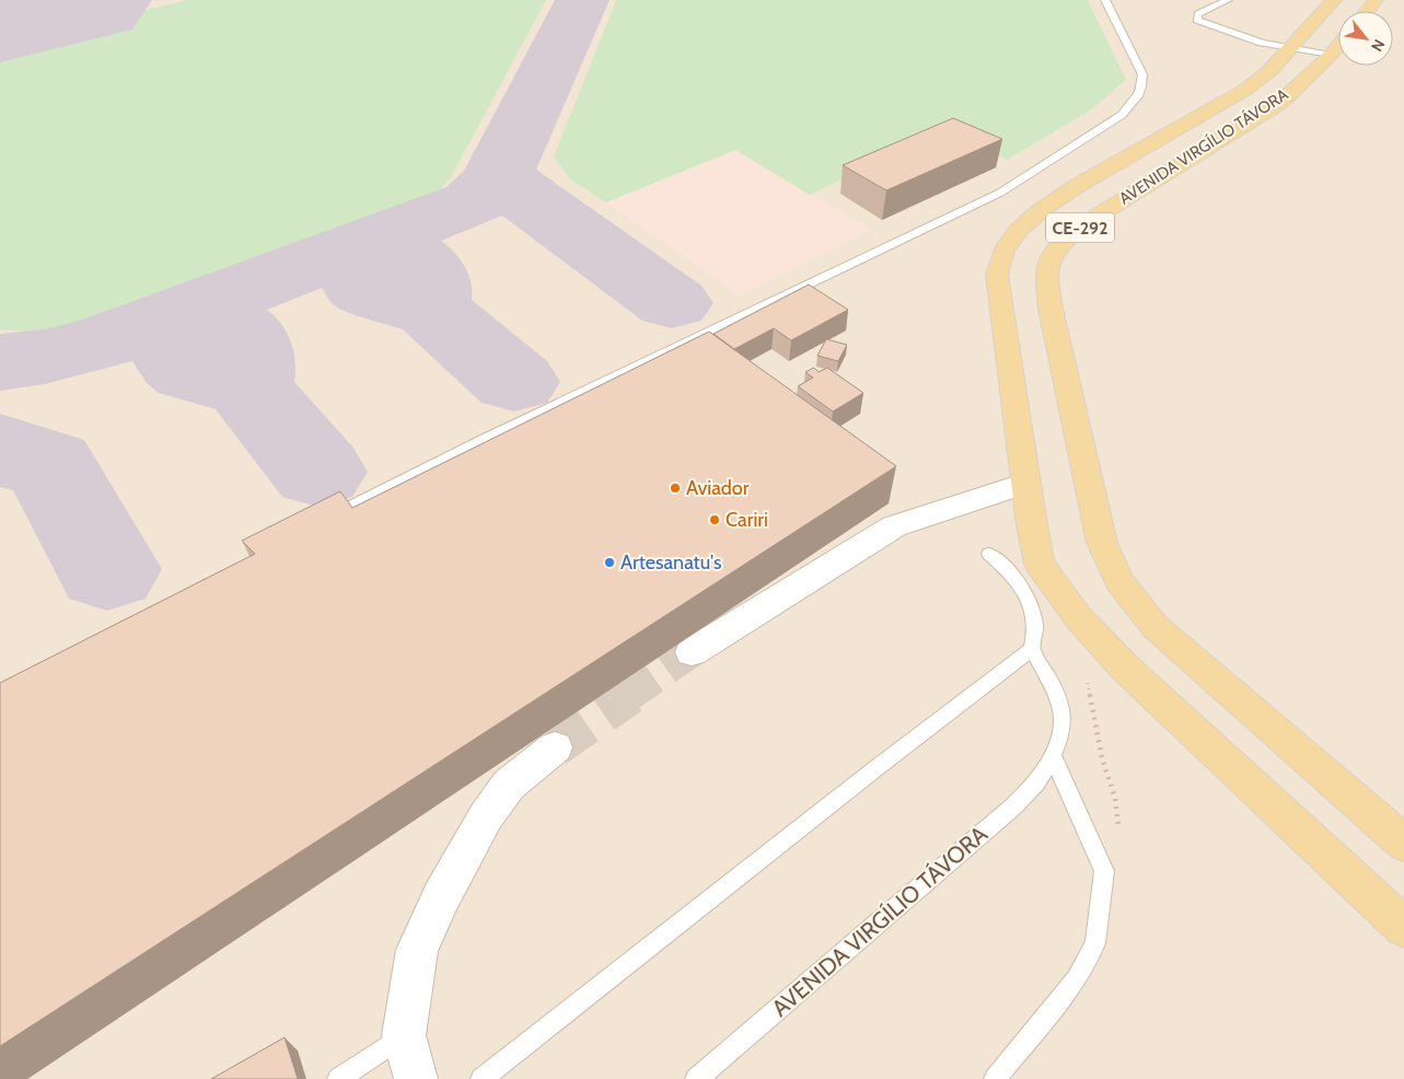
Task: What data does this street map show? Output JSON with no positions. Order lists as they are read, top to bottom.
{
  "streets": {
    "main road": ["AVENIDA VIRGÍLIO TÁVORA", "CE-292"]
  },
  "places": ["Aviador", "Cariri", "Artesanatu's"],
  "north": "bottom right"
}
